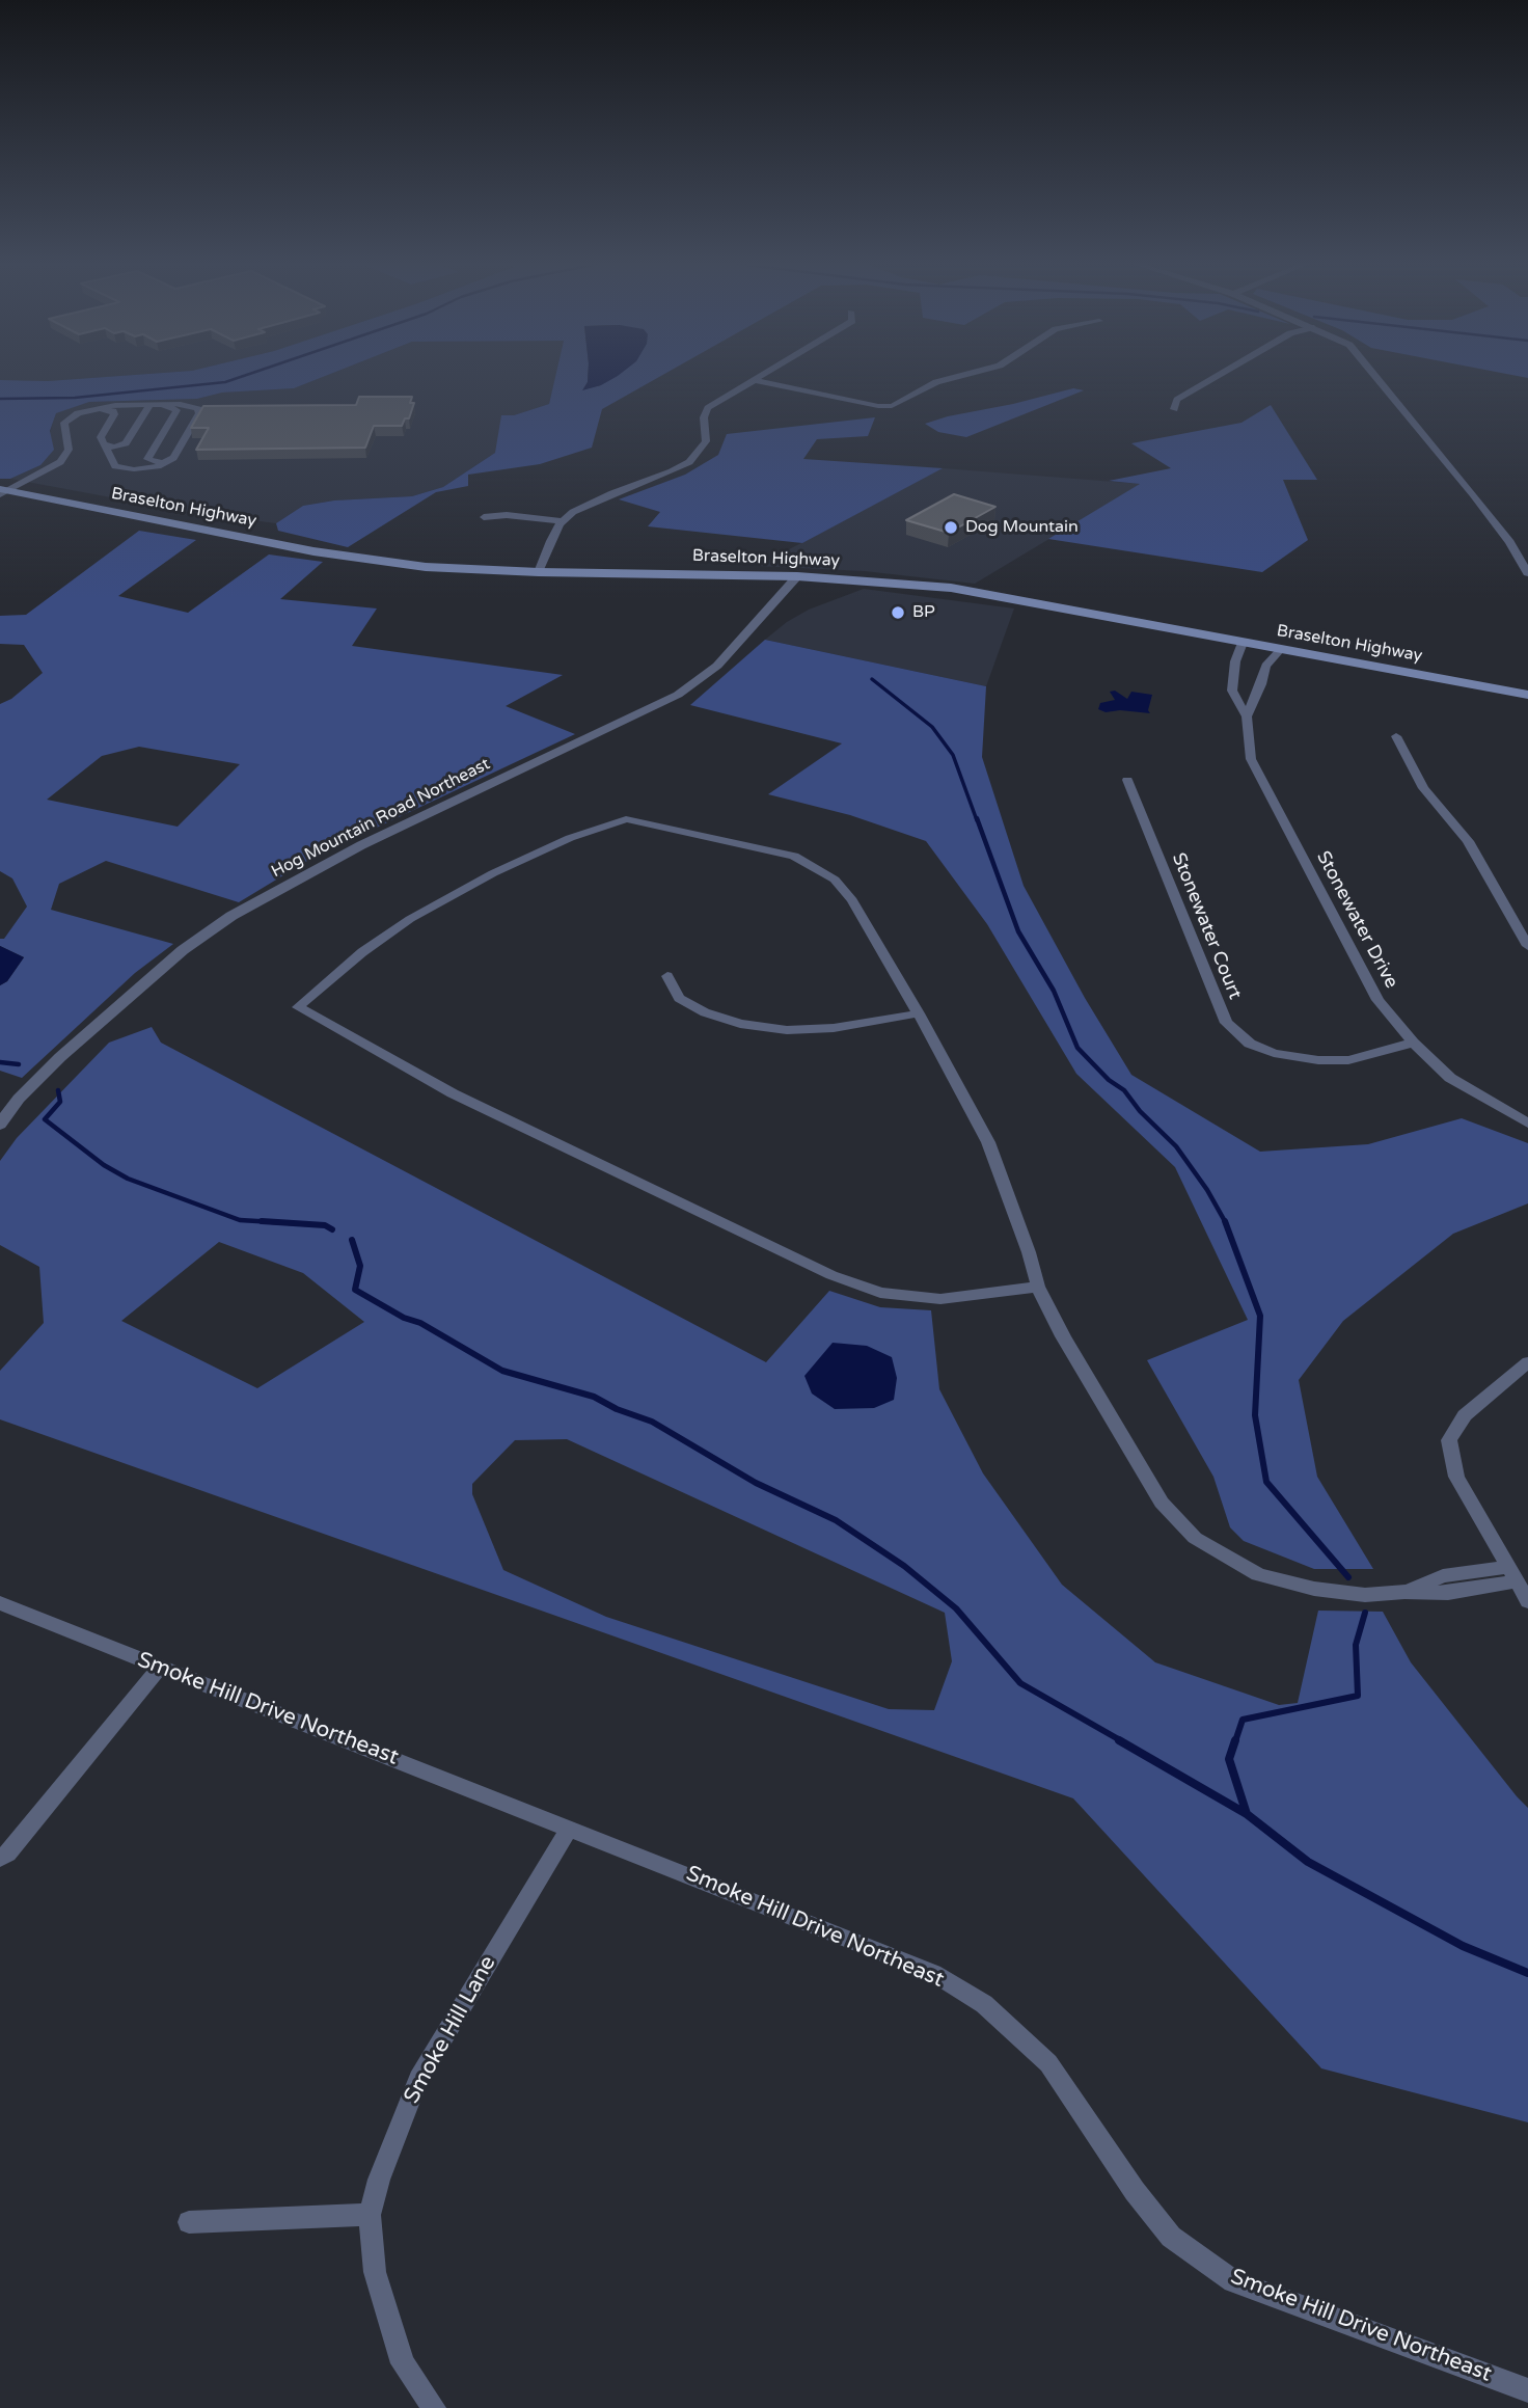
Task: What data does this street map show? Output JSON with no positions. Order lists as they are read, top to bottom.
{
  "streets": {
    "main road": ["Braselton Highway"],
    "street": [
      "Hog Mountain Road Northeast",
      "Stonewater Drive",
      "Stonewater Court",
      "Smoke Hill Drive Northeast",
      "Smoke Hill Lane"
    ]
  },
  "crossings": [
    ["Braselton Highway", "Hog Mountain Road Northeast"],
    ["Braselton Highway", "Stonewater Drive"],
    ["Stonewater Drive", "Stonewater Court"],
    ["Smoke Hill Drive Northeast", "Smoke Hill Lane"]
  ],
  "places": ["Dog Mountain", "BP"]
}
